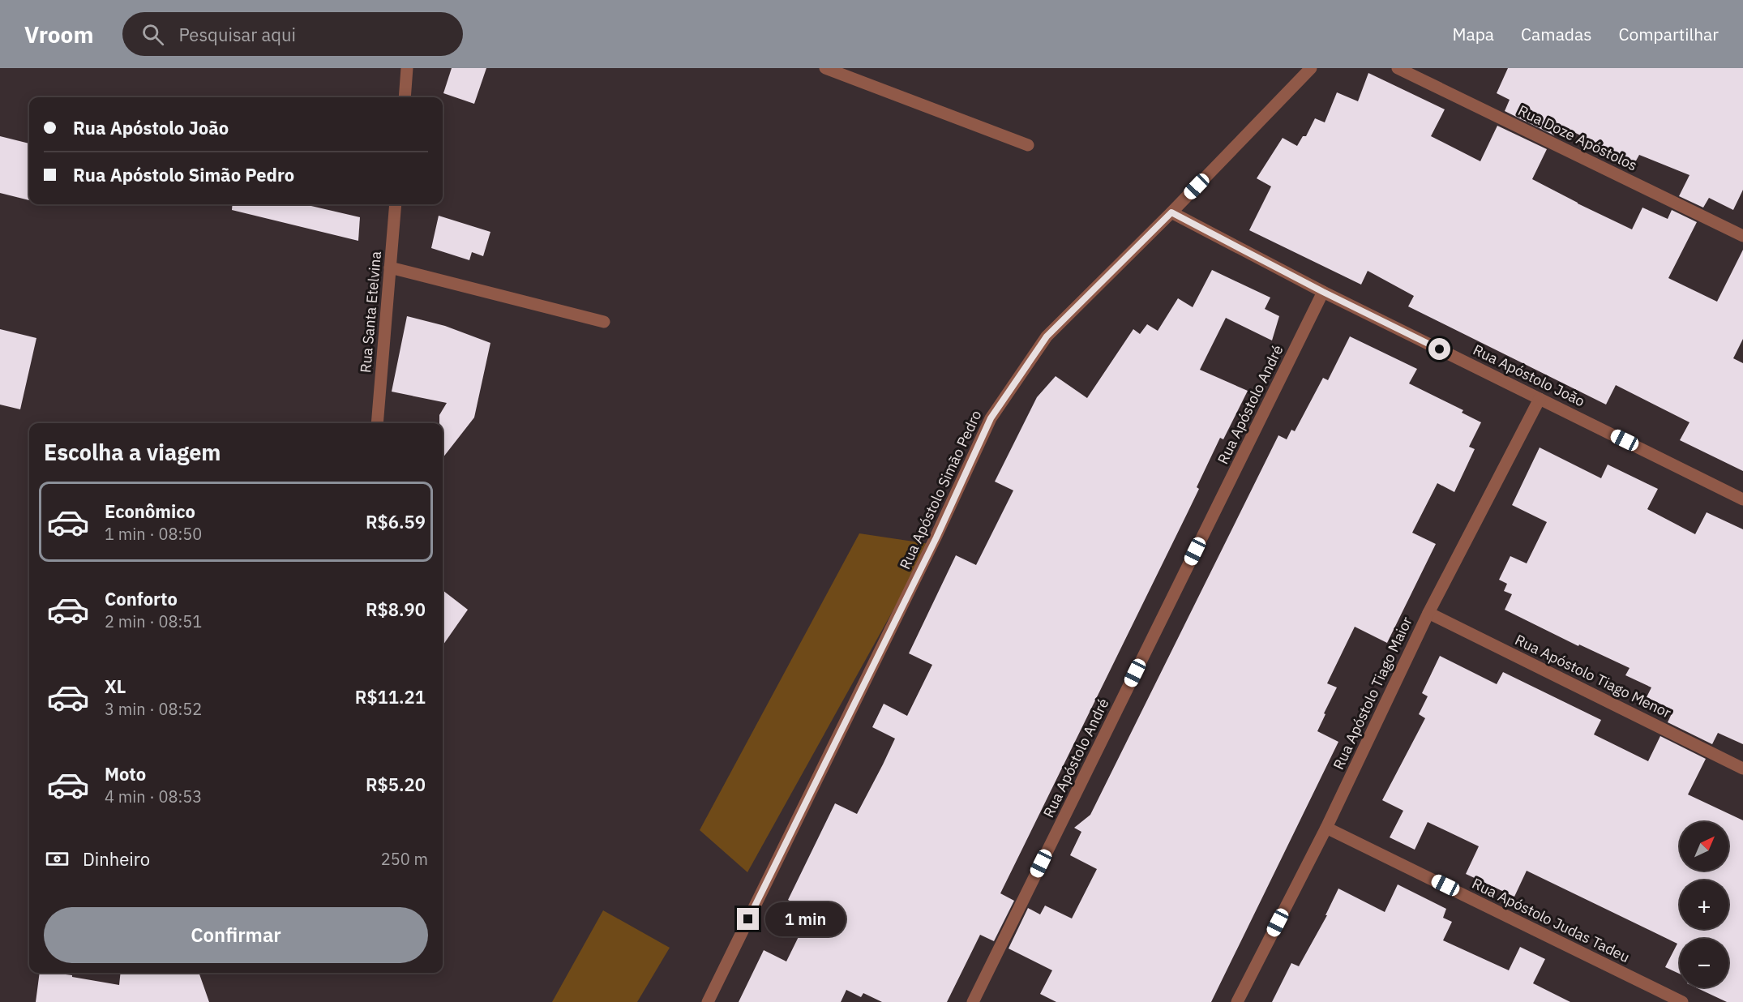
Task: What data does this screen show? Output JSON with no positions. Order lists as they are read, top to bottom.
{
  "streets": {
    "street": [
      "Rua Doze Apóstolos",
      "Rua Santa Etelvina",
      "Rua Apóstolo João",
      "Rua Apóstolo André",
      "Rua Apóstolo Simão Pedro",
      "Rua Apóstolo Tiago Menor",
      "Rua Apóstolo Tiago Maior",
      "Rua Apóstolo Judas Tadeu"
    ]
  },
  "crossings": [
    ["Rua Apóstolo João", "Rua Apóstolo André"],
    ["Rua Apóstolo João", "Rua Apóstolo Simão Pedro"],
    ["Rua Apóstolo João", "Rua Apóstolo Tiago Maior"],
    ["Rua Apóstolo Tiago Menor", "Rua Apóstolo Tiago Maior"],
    ["Rua Apóstolo Tiago Maior", "Rua Apóstolo Judas Tadeu"]
  ],
  "north": "top right",
  "page": {
    "header": "Vroom",
    "search": "Pesquisar aqui",
    "nav": ["Mapa", "Camadas", "Compartilhar"],
    "banner": ["Rua Apóstolo João", "Rua Apóstolo Simão Pedro"],
    "heading": "Escolha a viagem",
    "list": [
      {
        "name": "Econômico",
        "note": "1 min · 08:50",
        "value": "R$6.59"
      },
      {
        "name": "Conforto",
        "note": "2 min · 08:51",
        "value": "R$8.90"
      },
      {
        "name": "XL",
        "note": "3 min · 08:52",
        "value": "R$11.21"
      },
      {
        "name": "Moto",
        "note": "4 min · 08:53",
        "value": "R$5.20"
      }
    ],
    "map_buttons": ["+", "−"],
    "pay": ["Dinheiro", "250 m"],
    "buttons": "Confirmar",
    "bubble": "1 min"
  }
}
